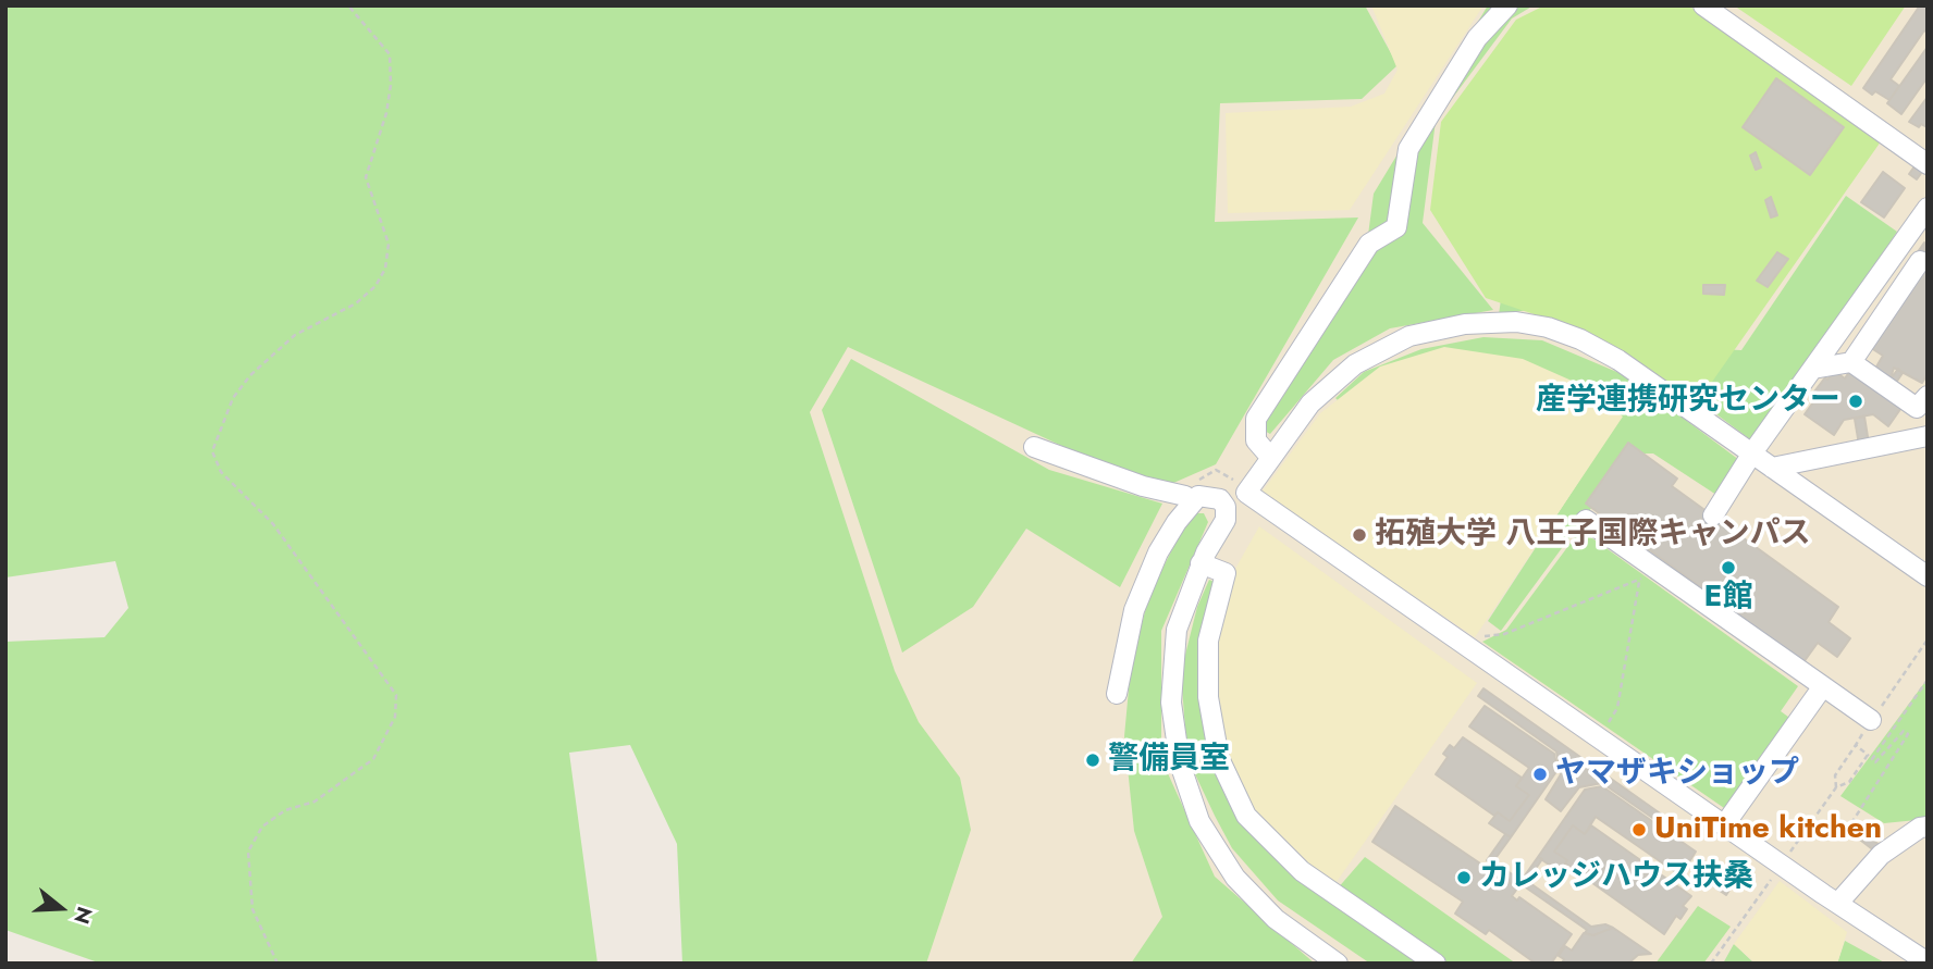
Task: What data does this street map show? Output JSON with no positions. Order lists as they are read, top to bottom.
{
  "places": [
    "産学連携研究センター",
    "拓殖大学 八王子国際キャンパス",
    "E館",
    "警備員室",
    "ヤマザキショップ",
    "UniTime kitchen",
    "カレッジハウス扶桑"
  ],
  "north": "right"
}
